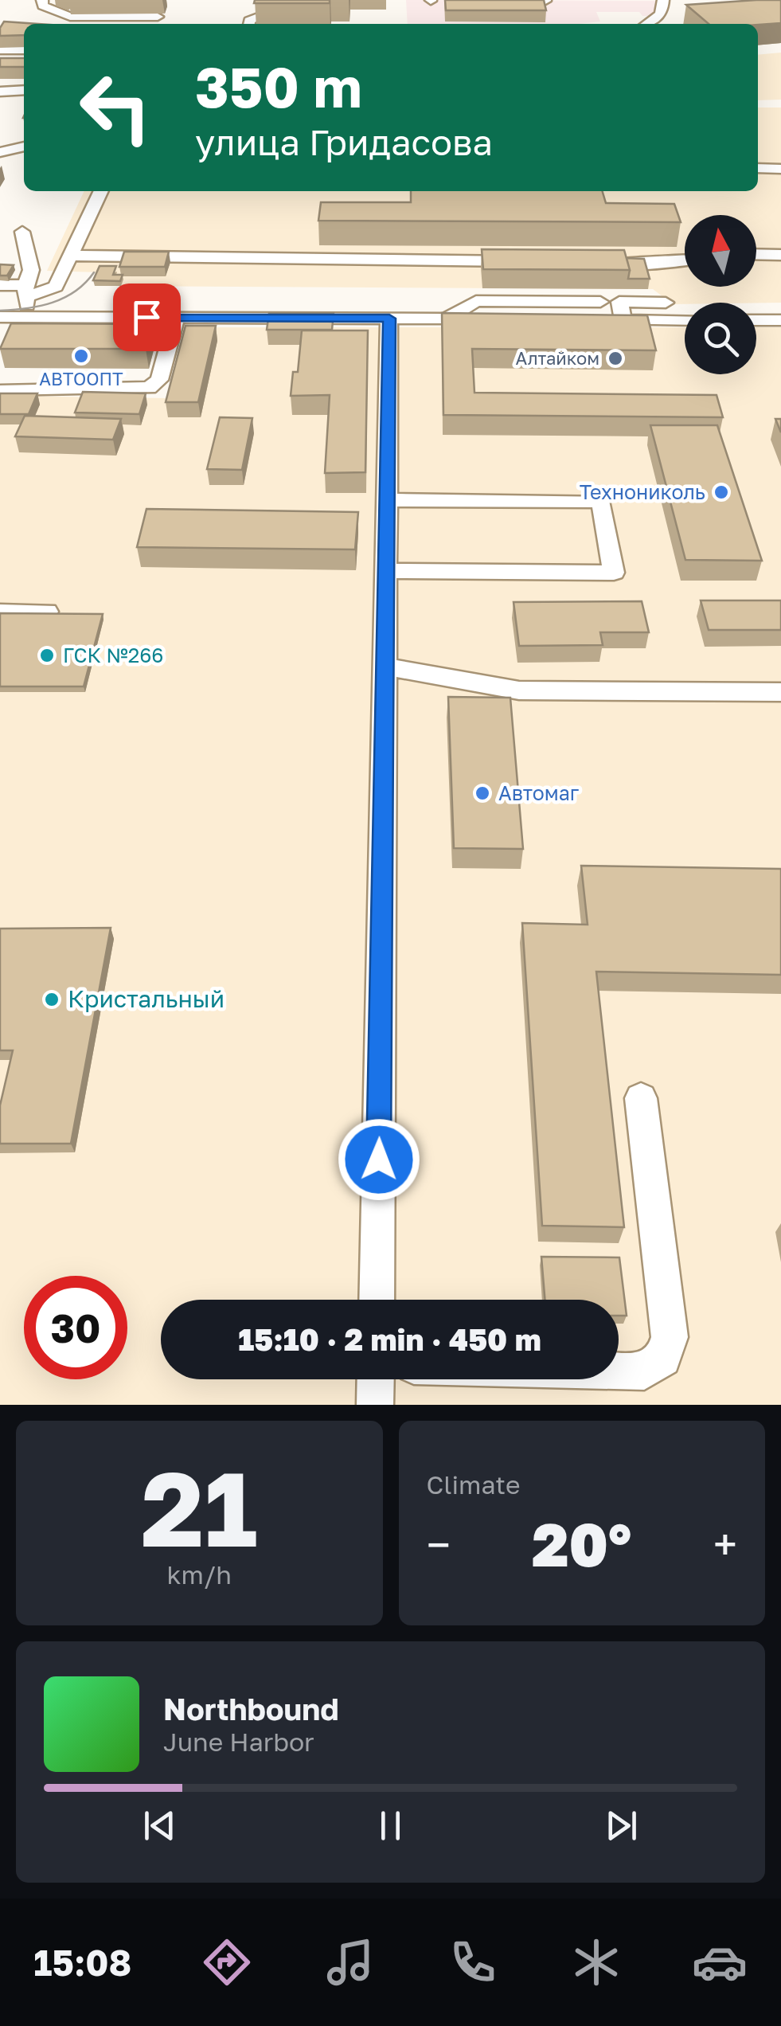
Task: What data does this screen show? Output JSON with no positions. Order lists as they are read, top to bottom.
{
  "places": [
    "АВТООПТ",
    "Алтайком",
    "Технониколь",
    "ГСК №266",
    "Автомаг",
    "Кристальный"
  ],
  "north": "top",
  "page": {
    "turn": ["350 m", "улица Гридасова"],
    "limit": "30",
    "trip": "15:10 · 2 min · 450 m",
    "tile": [
      ["21", "km/h"],
      "Climate"
    ],
    "heat": ["−", "20°", "+"],
    "song": ["Northbound", "June Harbor"],
    "tabs": "15:08"
  }
}
